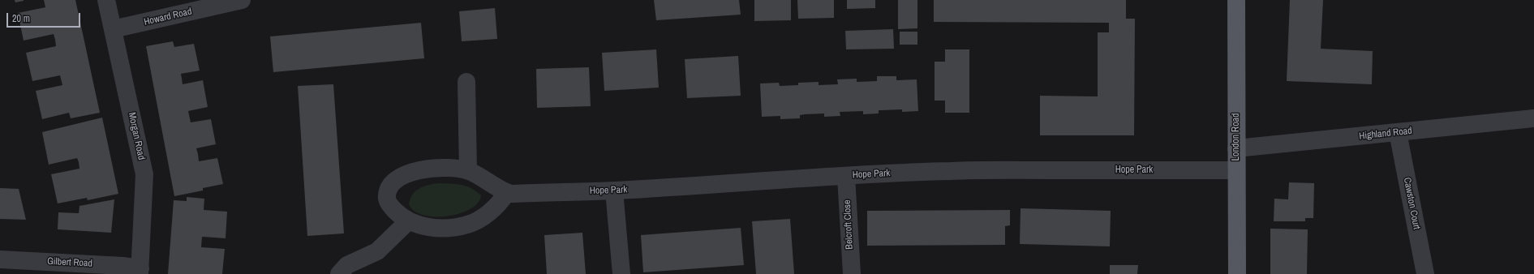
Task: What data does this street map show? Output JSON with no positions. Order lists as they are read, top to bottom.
{
  "streets": {
    "main road": ["London Road"],
    "street": [
      "Howard Road",
      "Highland Road",
      "Morgan Road",
      "Hope Park",
      "Cawston Court",
      "Belcroft Close",
      "Gilbert Road"
    ]
  },
  "crossings": [
    ["Howard Road", "Morgan Road"],
    ["Highland Road", "London Road"],
    ["Highland Road", "Cawston Court"],
    ["Morgan Road", "Gilbert Road"],
    ["London Road", "Hope Park"],
    ["Hope Park", "Belcroft Close"]
  ],
  "scale_bar": "20 m"
}
